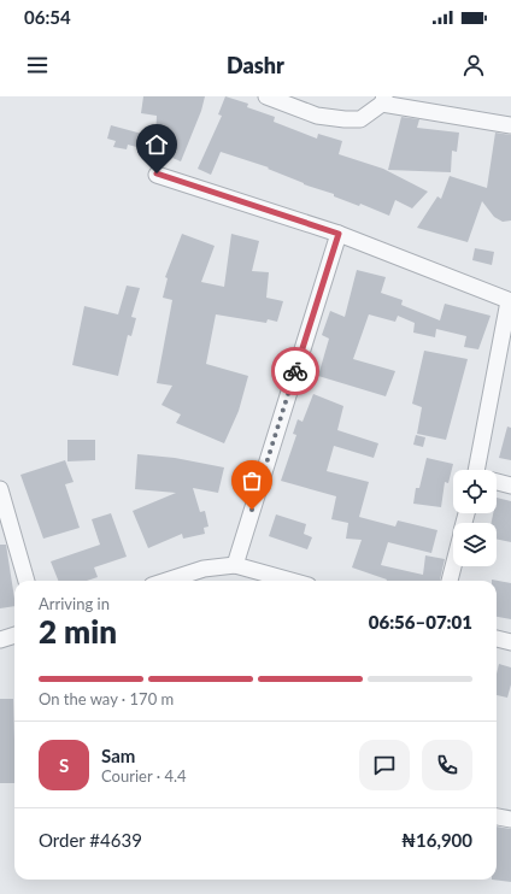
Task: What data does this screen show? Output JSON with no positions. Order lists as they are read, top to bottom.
{
  "page": {
    "status": "06:54",
    "header": "Dashr",
    "heading": ["2 min", "Arriving in", "06:56–07:01"],
    "panel": [
      "Sam",
      "Courier · 4.4",
      "Order #4639",
      "₦16,900"
    ],
    "bar": "On the way · 170 m",
    "round": "S"
  }
}
